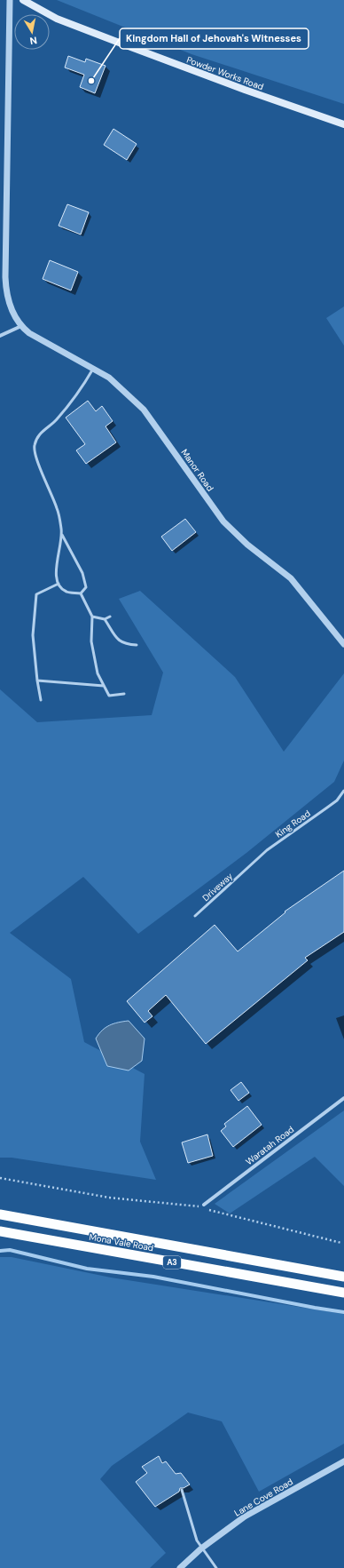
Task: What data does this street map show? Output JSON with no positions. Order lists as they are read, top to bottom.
{
  "streets": {
    "highway": ["Mona Vale Road", "A3"],
    "main road": ["Powder Works Road"],
    "street": ["Manor Road", "Waratah Road", "Lane Cove Road"],
    "lane": ["King Road", "Driveway"]
  },
  "crossings": [
    ["King Road", "Driveway"]
  ],
  "places": ["Kingdom Hall of Jehovah's Witnesses"],
  "north": "bottom"
}
